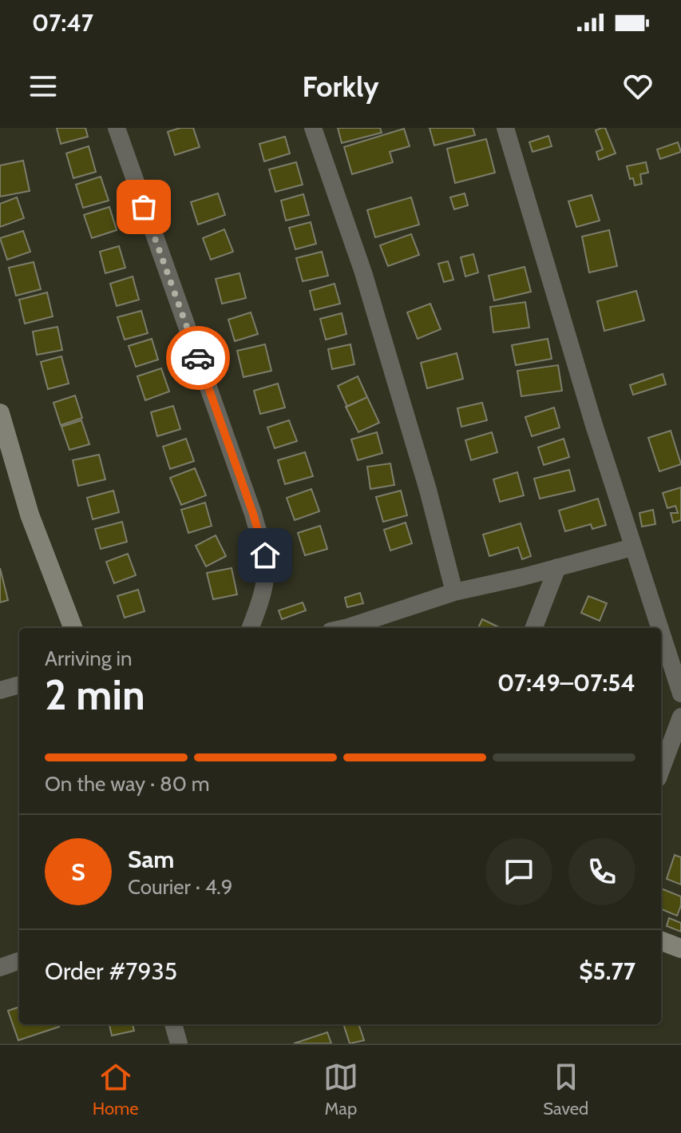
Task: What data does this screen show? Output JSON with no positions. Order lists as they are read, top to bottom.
{
  "page": {
    "status": "07:47",
    "header": "Forkly",
    "heading": ["2 min", "Arriving in", "07:49–07:54"],
    "panel": [
      "Sam",
      "Courier · 4.9",
      "Order #7935",
      "$5.77"
    ],
    "bar": "On the way · 80 m",
    "round": "S",
    "tabs": ["Home", "Map", "Saved"]
  }
}
